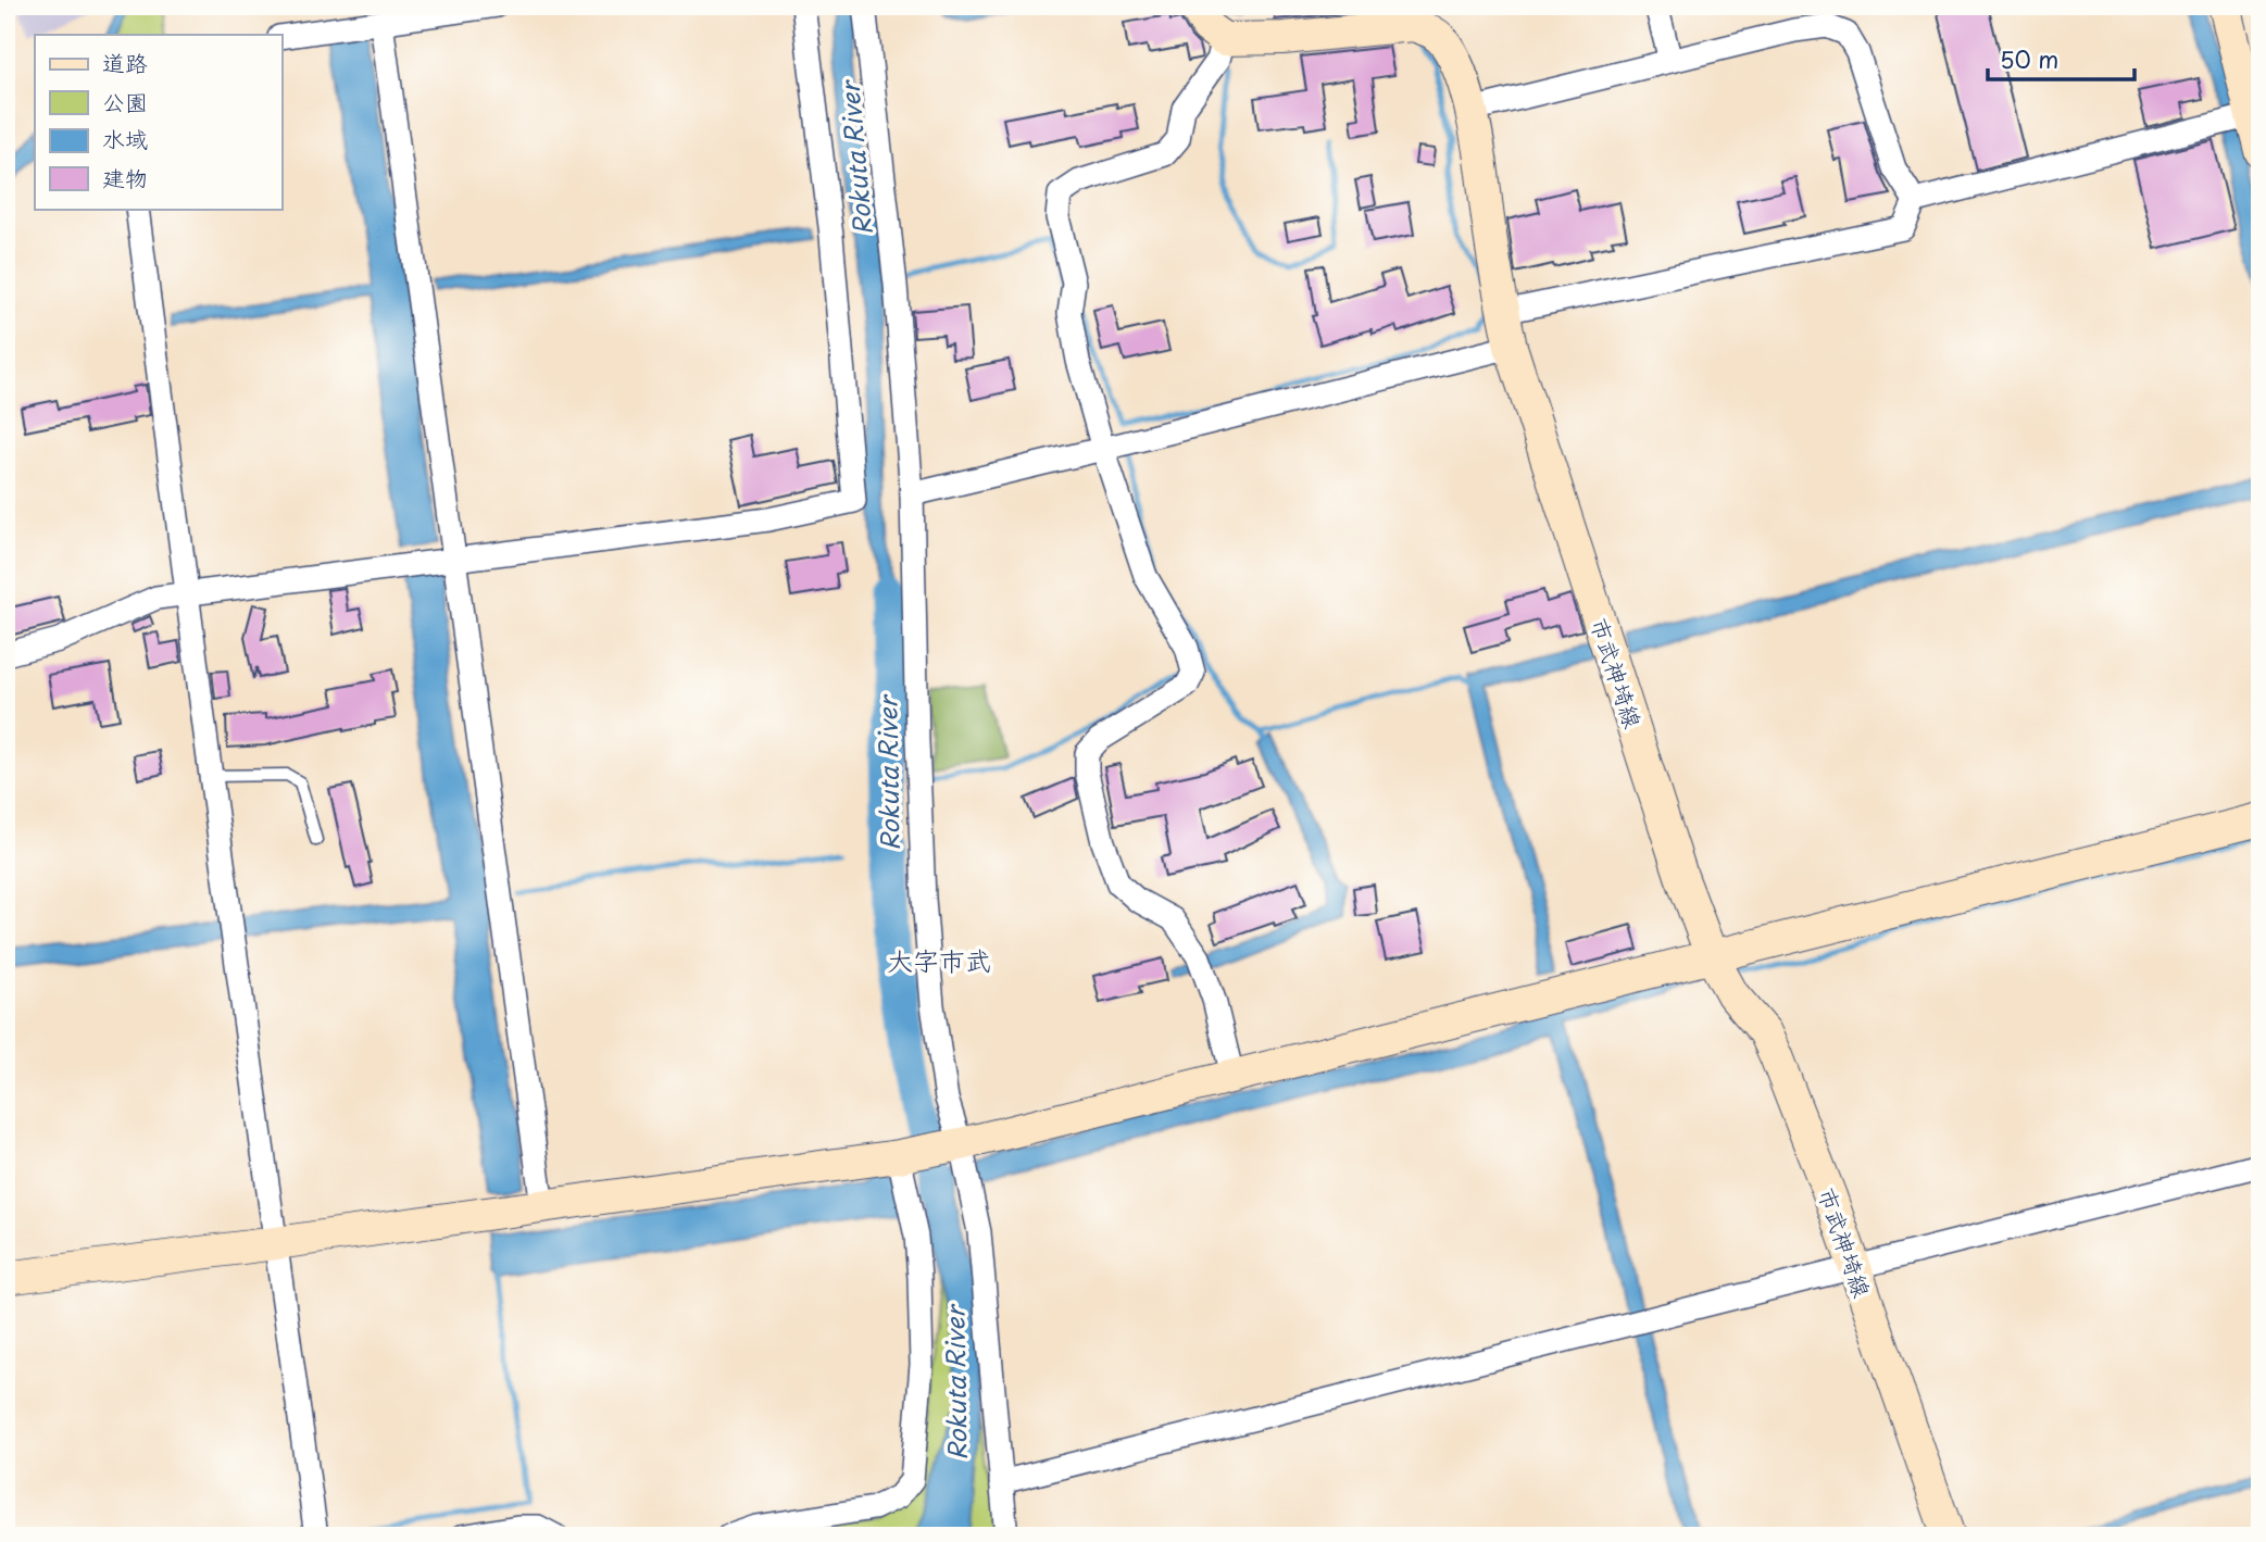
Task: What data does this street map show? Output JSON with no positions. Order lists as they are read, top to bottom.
{
  "streets": {
    "street": ["市武神埼線"]
  },
  "districts": ["大字市武"],
  "water": ["Rokuta River"],
  "legend": [
    "道路",
    "公園",
    "水域",
    "建物"
  ],
  "scale_bar": "50 m"
}
